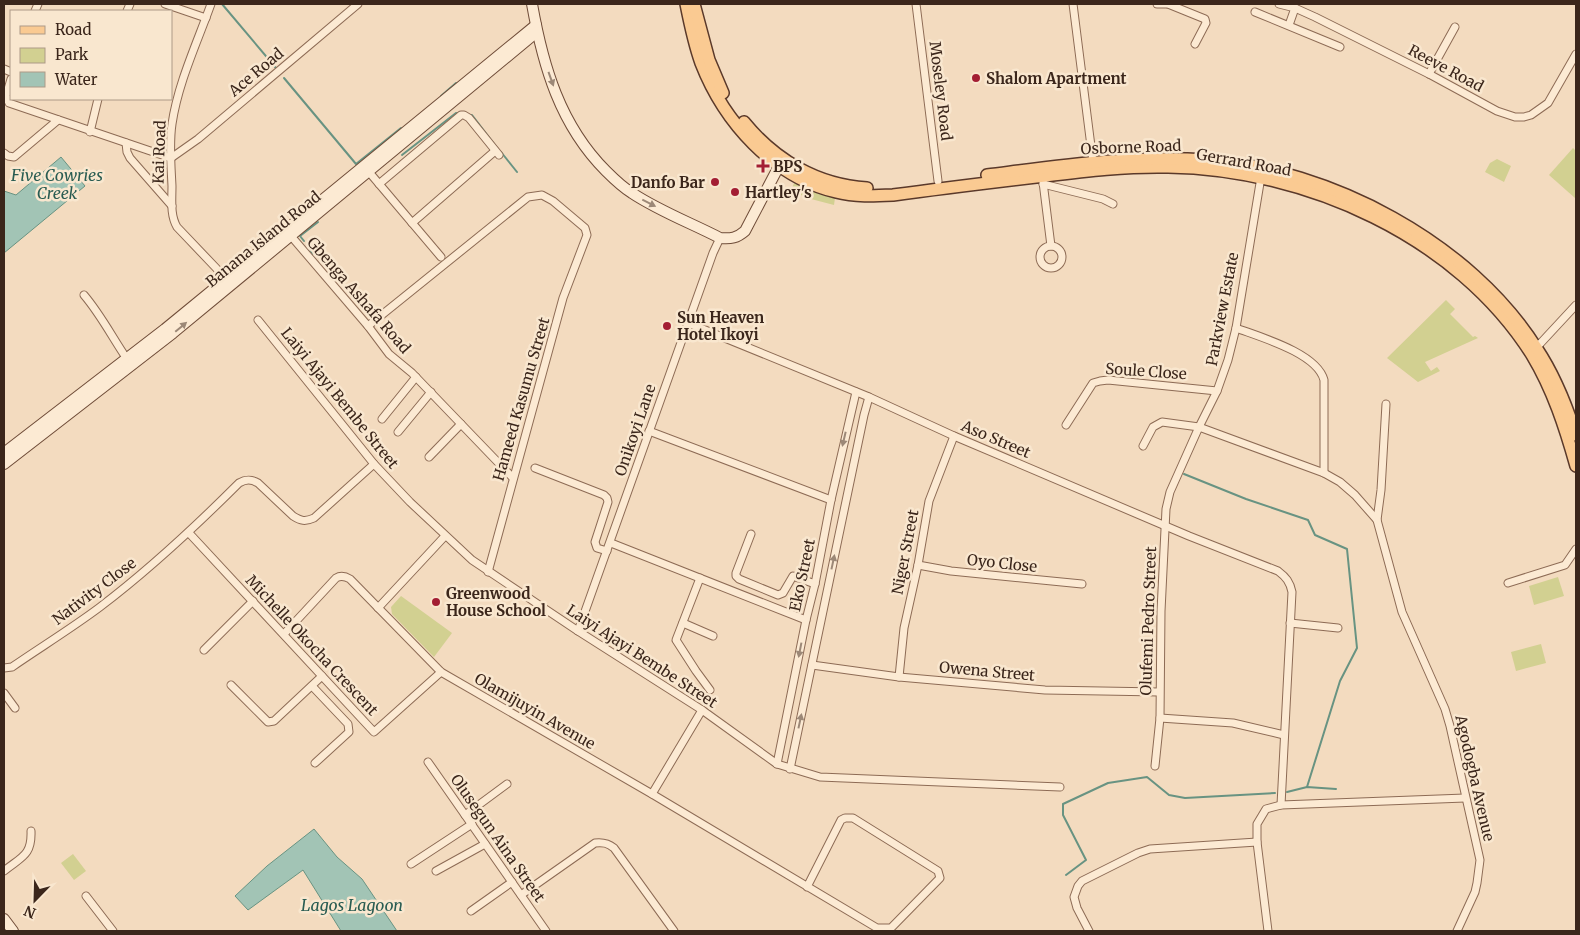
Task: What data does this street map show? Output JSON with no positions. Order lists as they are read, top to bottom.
{
  "streets": {
    "main road": ["Osborne Road", "Gerrard Road"],
    "street": [
      "Reeve Road",
      "Ace Road",
      "Moseley Road",
      "Kai Road",
      "Banana Island Road",
      "Gbenga Ashafa Road",
      "Parkview Estate",
      "Soule Close",
      "Laiyi Ajayi Bembe Street",
      "Hameed Kasumu Street",
      "Onikoyi Lane",
      "Aso Street",
      "Niger Street",
      "Oyo Close",
      "Eko Street",
      "Nativity Close",
      "Olufemi Pedro Street",
      "Michelle Okocha Crescent",
      "Owena Street",
      "Olamijuyin Avenue",
      "Agodogba Avenue",
      "Olusegun Aina Street"
    ]
  },
  "crossings": [
    ["Ace Road", "Kai Road"],
    ["Moseley Road", "Osborne Road"],
    ["Osborne Road", "Gerrard Road"],
    ["Kai Road", "Banana Island Road"],
    ["Gerrard Road", "Parkview Estate"],
    ["Banana Island Road", "Gbenga Ashafa Road"],
    ["Gbenga Ashafa Road", "Hameed Kasumu Street"],
    ["Parkview Estate", "Soule Close"],
    ["Parkview Estate", "Aso Street"],
    ["Parkview Estate", "Olufemi Pedro Street"],
    ["Laiyi Ajayi Bembe Street", "Hameed Kasumu Street"],
    ["Laiyi Ajayi Bembe Street", "Onikoyi Lane"],
    ["Laiyi Ajayi Bembe Street", "Eko Street"],
    ["Laiyi Ajayi Bembe Street", "Nativity Close"],
    ["Onikoyi Lane", "Aso Street"],
    ["Aso Street", "Niger Street"],
    ["Aso Street", "Eko Street"],
    ["Aso Street", "Olufemi Pedro Street"],
    ["Niger Street", "Oyo Close"],
    ["Niger Street", "Owena Street"],
    ["Eko Street", "Owena Street"],
    ["Nativity Close", "Michelle Okocha Crescent"],
    ["Olufemi Pedro Street", "Owena Street"],
    ["Michelle Okocha Crescent", "Olamijuyin Avenue"]
  ],
  "water": ["Five Cowries Creek", "Lagos Lagoon"],
  "places": {
    "other": [
      "Shalom Apartment",
      "Danfo Bar",
      "Hartley's",
      "Sun Heaven Hotel Ikoyi",
      "Greenwood House School"
    ],
    "health": ["BPS"]
  },
  "legend": ["Road", "Park", "Water"],
  "north": "bottom left"
}
